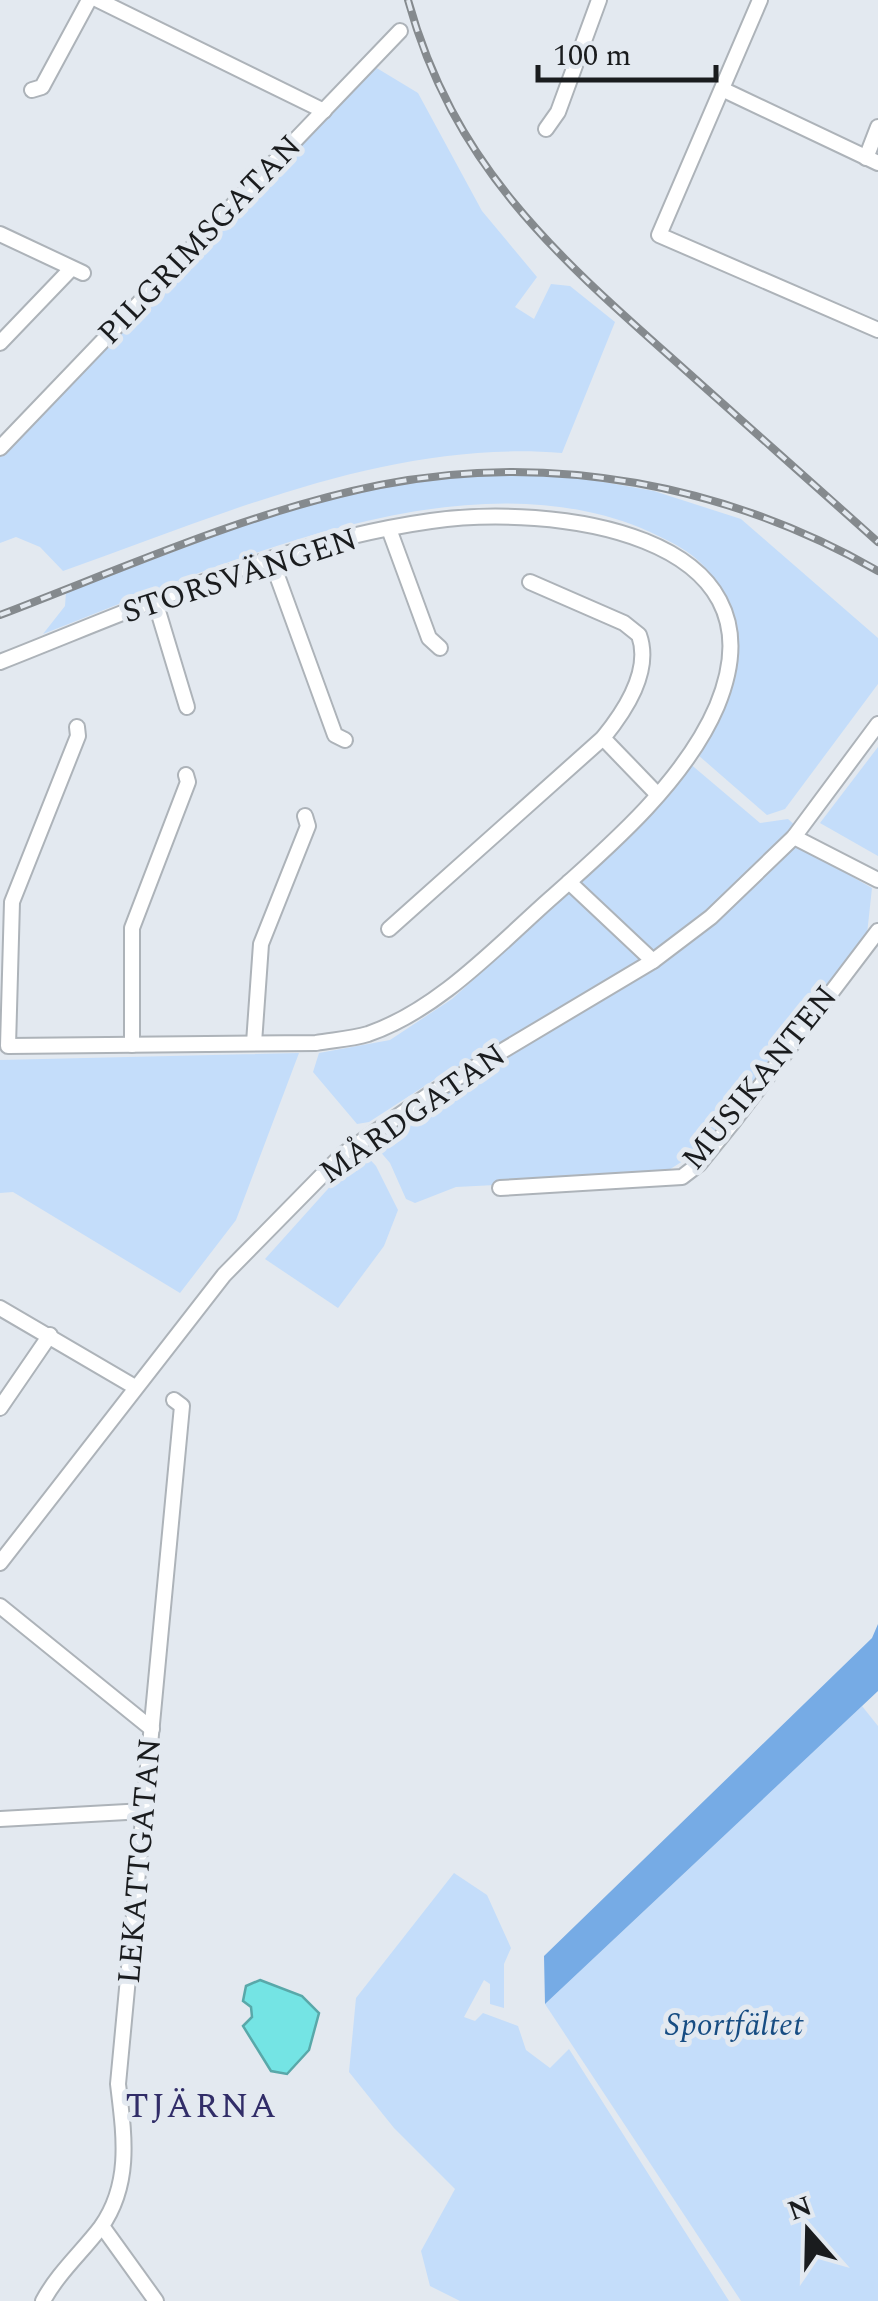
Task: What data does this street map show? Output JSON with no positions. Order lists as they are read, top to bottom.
{
  "streets": {
    "street": [
      "PILGRIMSGATAN",
      "STORSVÄNGEN",
      "MUSIKANTEN",
      "MÅRDGATAN",
      "LEKATTGATAN"
    ]
  },
  "districts": ["TJÄRNA"],
  "parks": ["Sportfältet"],
  "scale_bar": "100 m",
  "north": "top"
}
